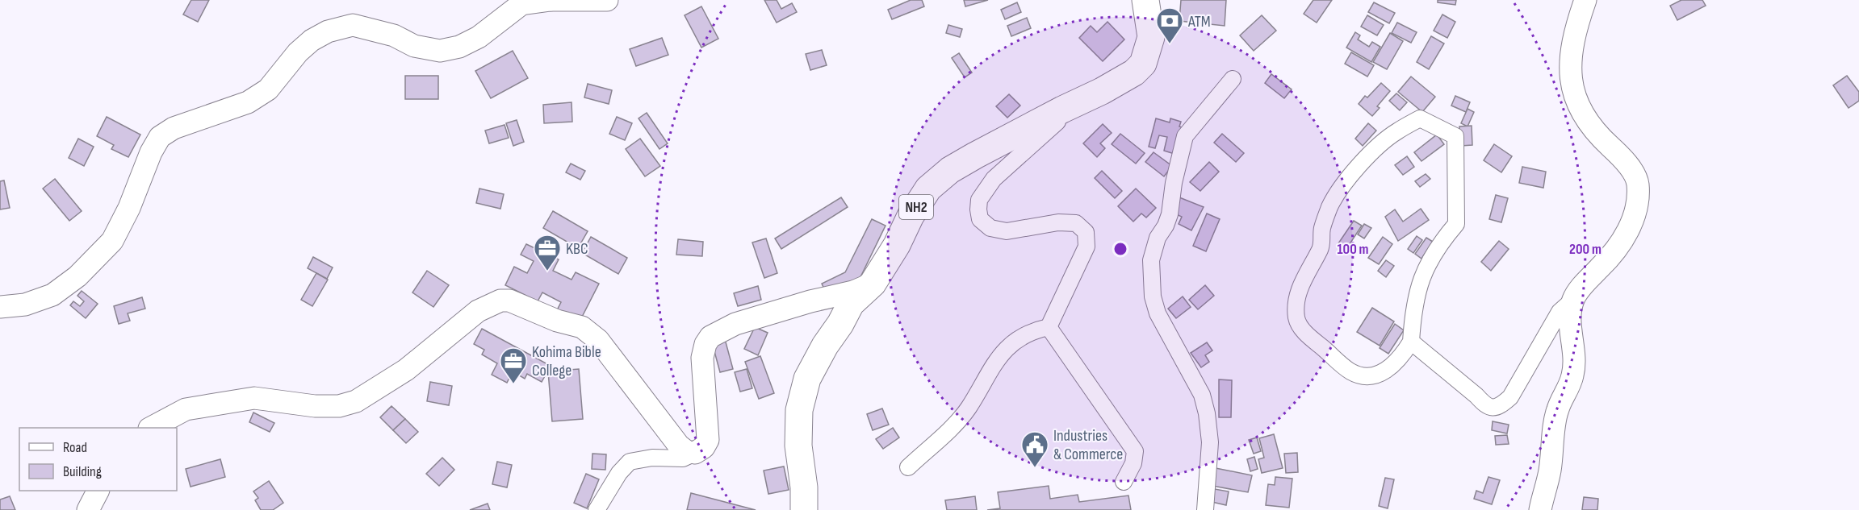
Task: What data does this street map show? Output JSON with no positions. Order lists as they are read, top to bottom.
{
  "streets": {
    "highway": ["NH2"]
  },
  "places": {
    "bank": ["ATM"],
    "office": ["KBC", "Kohima Bible College"],
    "public building": ["Industries & Commerce"]
  },
  "legend": ["Road", "Building"],
  "rings": ["100 m", "200 m"]
}
